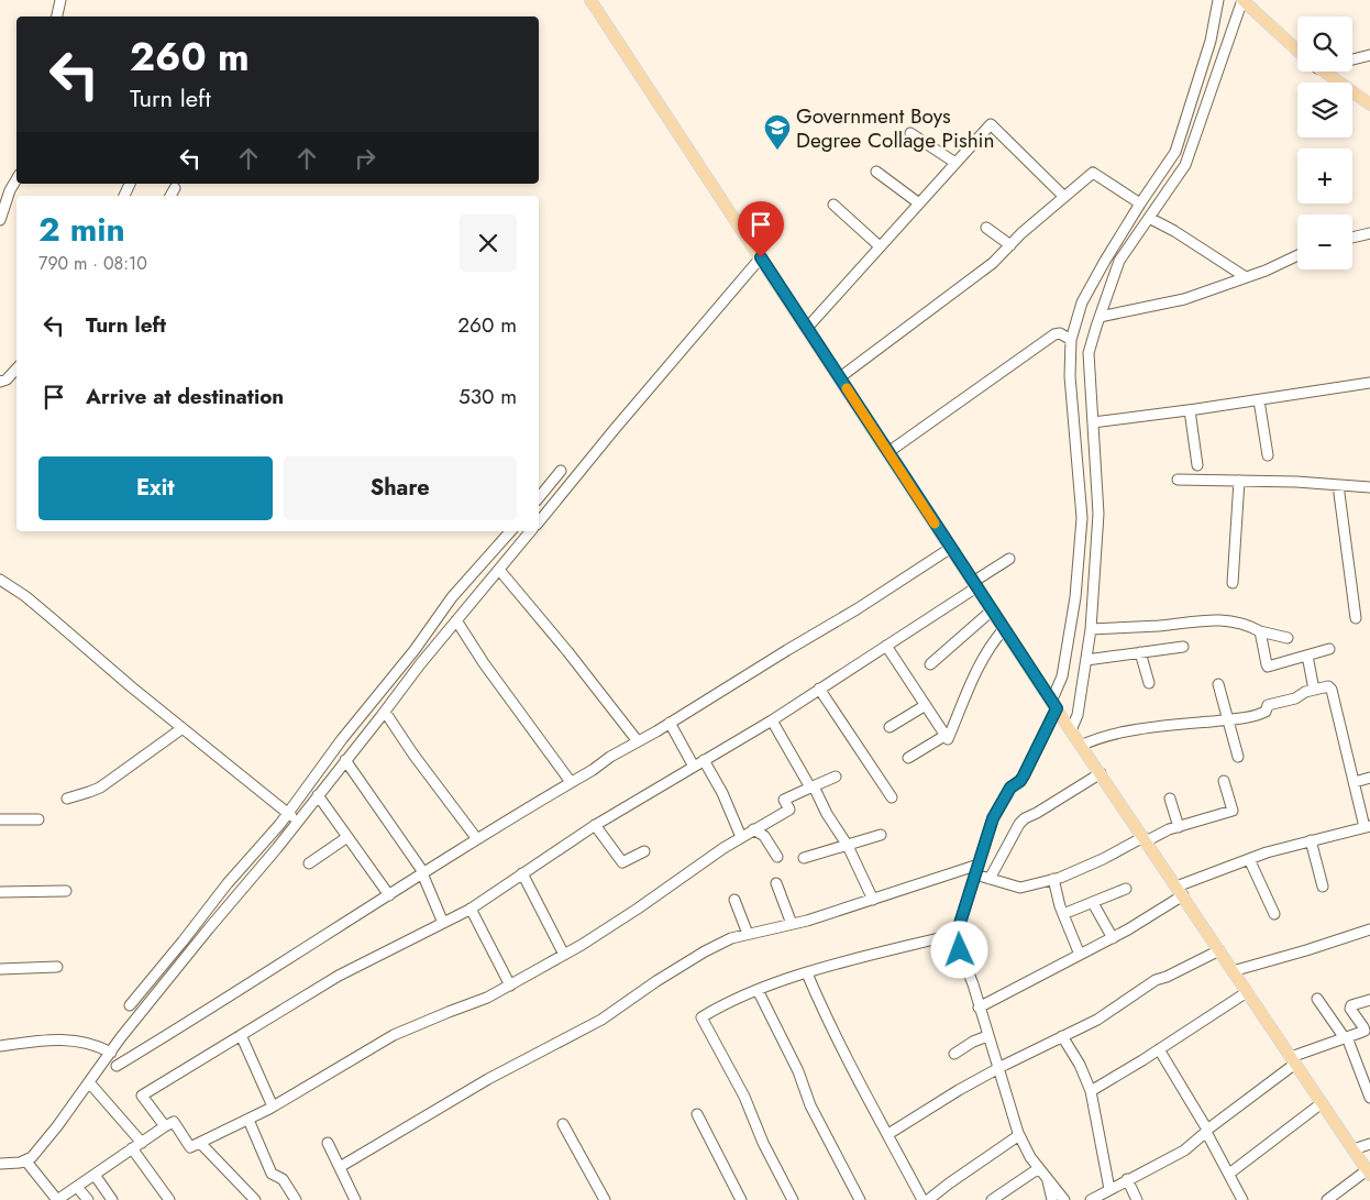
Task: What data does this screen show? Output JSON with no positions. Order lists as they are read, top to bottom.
{
  "places": {
    "school or university": ["Government Boys Degree Collage Pishin"]
  },
  "page": {
    "map_buttons": ["+", "−"],
    "turn": ["260 m", "Turn left"],
    "heading": ["2 min", "790 m · 08:10"],
    "list": [
      {
        "name": "Turn left",
        "value": "260 m"
      },
      {
        "name": "Arrive at destination",
        "value": "530 m"
      }
    ],
    "buttons": ["Exit", "Share"]
  }
}
